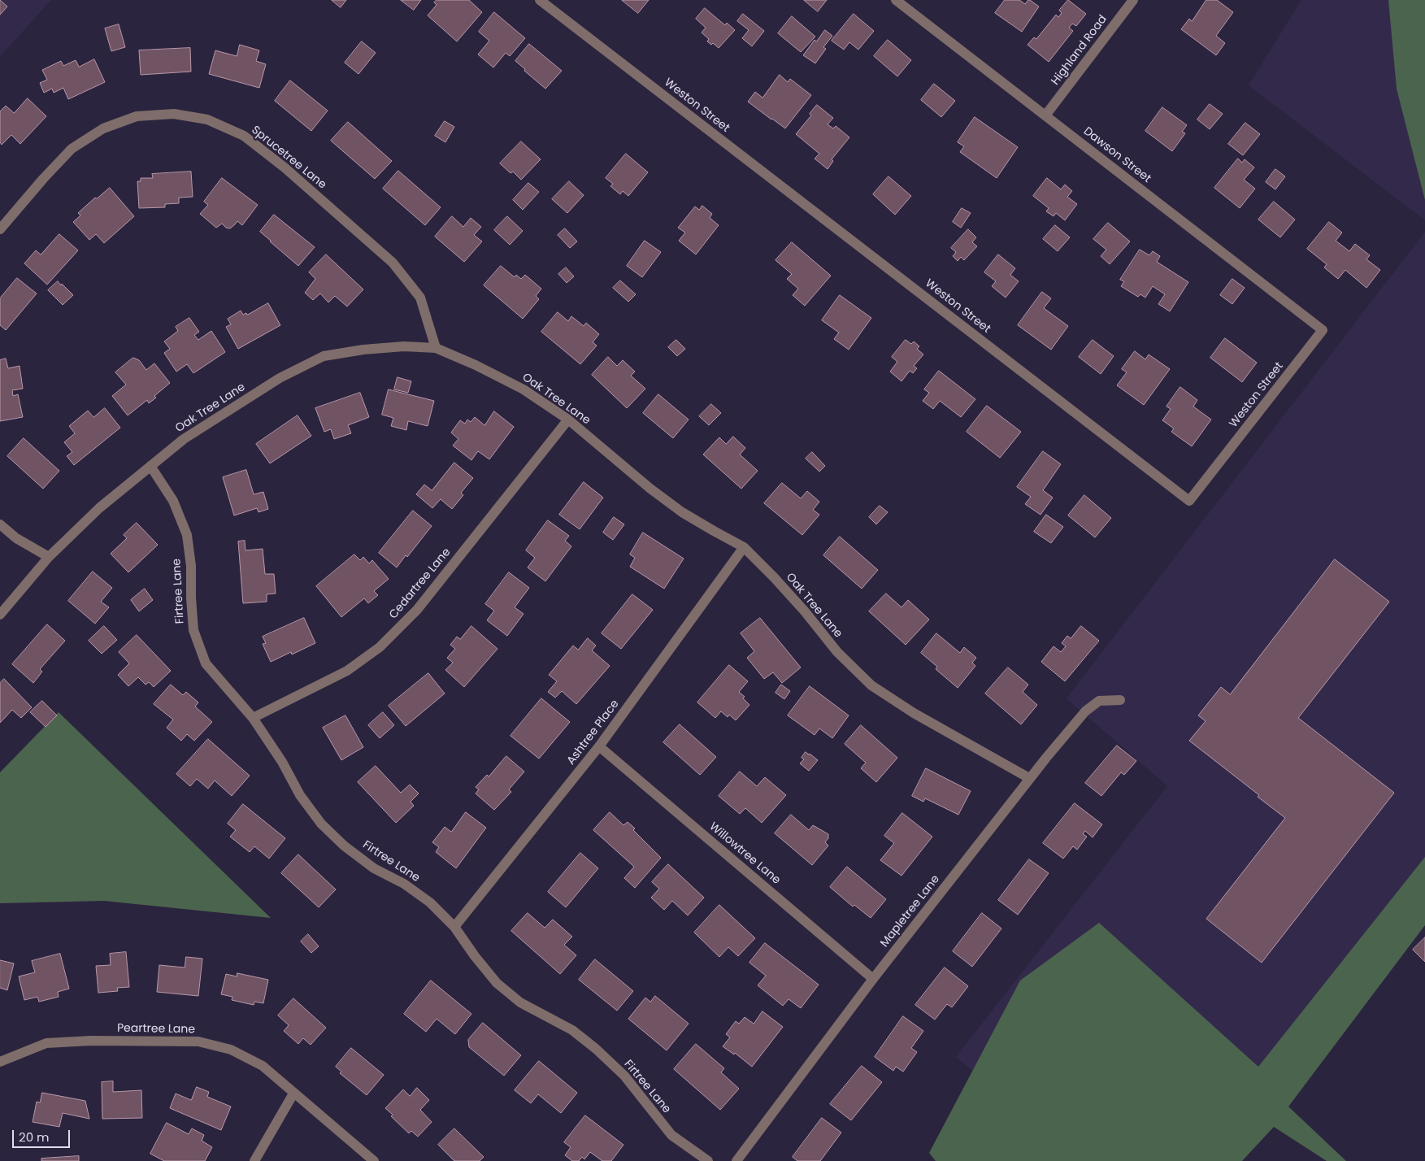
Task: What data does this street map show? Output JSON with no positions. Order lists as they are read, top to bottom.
{
  "streets": {
    "street": [
      "Highland Road",
      "Weston Street",
      "Dawson Street",
      "Sprucetree Lane",
      "Oak Tree Lane",
      "Cedartree Lane",
      "Firtree Lane",
      "Ashtree Place",
      "Willowtree Lane",
      "Mapletree Lane",
      "Peartree Lane"
    ]
  },
  "crossings": [
    ["Highland Road", "Dawson Street"],
    ["Weston Street", "Dawson Street"],
    ["Sprucetree Lane", "Oak Tree Lane"],
    ["Oak Tree Lane", "Cedartree Lane"],
    ["Oak Tree Lane", "Firtree Lane"],
    ["Oak Tree Lane", "Ashtree Place"],
    ["Oak Tree Lane", "Mapletree Lane"],
    ["Cedartree Lane", "Firtree Lane"],
    ["Firtree Lane", "Ashtree Place"],
    ["Ashtree Place", "Willowtree Lane"],
    ["Willowtree Lane", "Mapletree Lane"]
  ],
  "scale_bar": "20 m"
}
